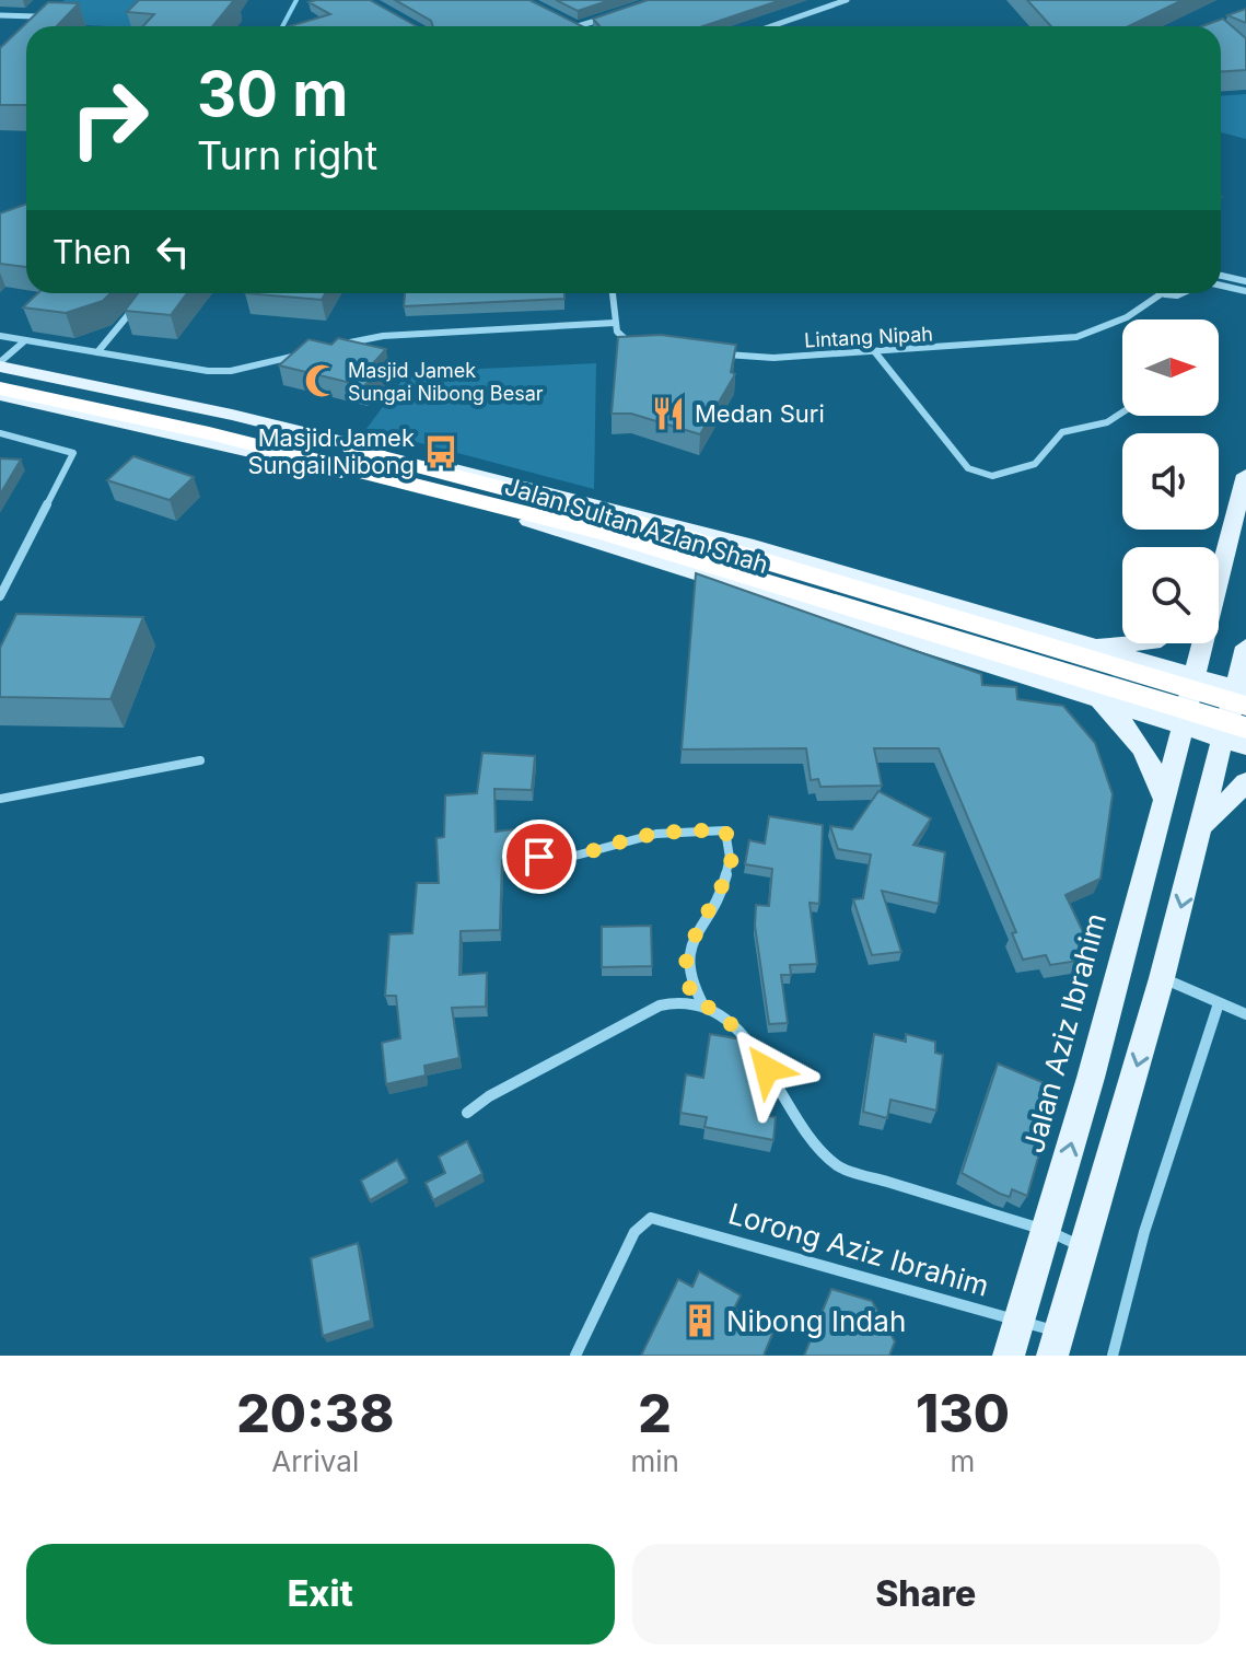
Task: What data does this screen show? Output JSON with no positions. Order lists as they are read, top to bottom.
{
  "streets": {
    "highway": ["Jalan Sultan Azlan Shah"],
    "main road": ["Jalan Aziz Ibrahim"],
    "street": ["Lintang Nipah", "Lorong Aziz Ibrahim"]
  },
  "crossings": [
    ["Jalan Sultan Azlan Shah", "Jalan Aziz Ibrahim"],
    ["Jalan Aziz Ibrahim", "Lorong Aziz Ibrahim"]
  ],
  "places": {
    "mosque": ["Masjid Jamek Sungai Nibong Besar"],
    "restaurant": ["Medan Suri"],
    "bus stop": ["Masjid Jamek Sungai Nibong"],
    "building": ["Nibong Indah"]
  },
  "north": "right",
  "page": {
    "turn": ["30 m", "Turn right"],
    "then": "Then",
    "eta": [
      "20:38",
      "Arrival",
      "2",
      "min",
      "130",
      "m"
    ],
    "buttons": ["Exit", "Share"]
  }
}
